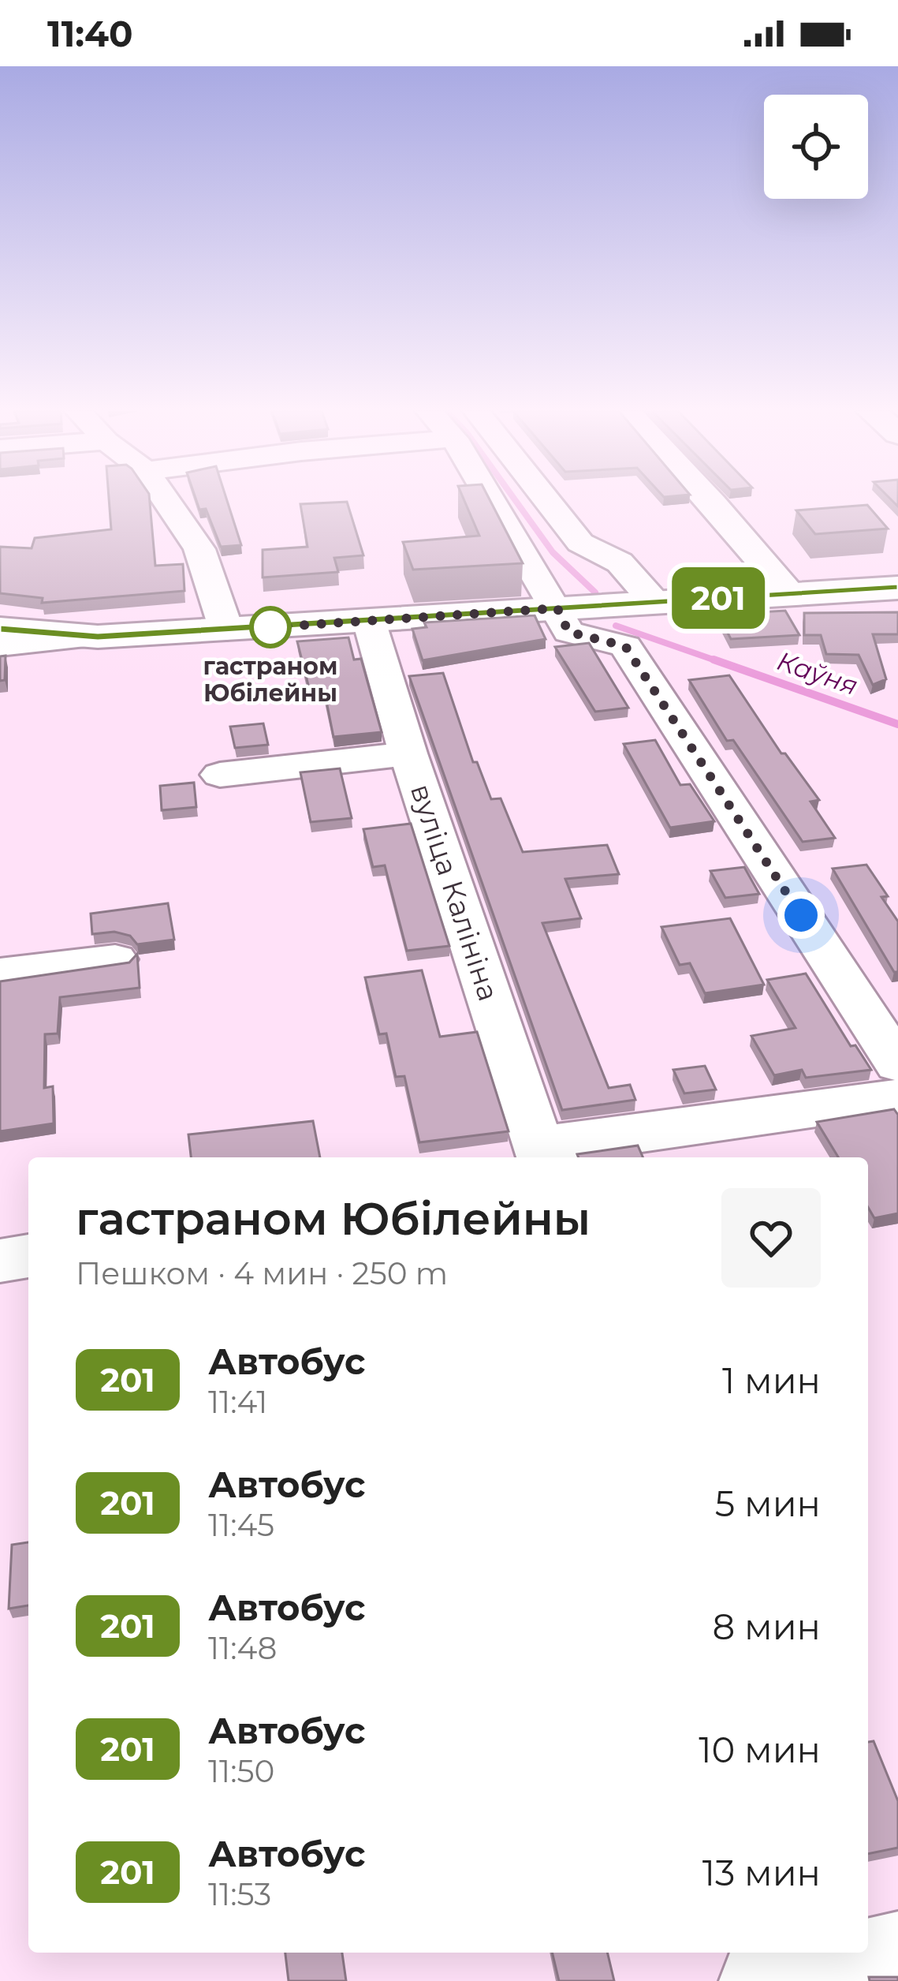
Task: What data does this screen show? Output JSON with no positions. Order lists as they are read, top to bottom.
{
  "streets": {
    "street": ["вуліца Калініна"]
  },
  "water": ["Каўня"],
  "places": ["гастраном Юбілейны"],
  "lines": ["bus line 201"],
  "page": {
    "status": "11:40",
    "on_map": "201",
    "heading": ["гастраном Юбілейны", "Пешком · 4 мин · 250 m"],
    "list": [
      {
        "mark": "201",
        "name": "Автобус",
        "note": "11:41",
        "value": "1 мин"
      },
      {
        "mark": "201",
        "name": "Автобус",
        "note": "11:45",
        "value": "5 мин"
      },
      {
        "mark": "201",
        "name": "Автобус",
        "note": "11:48",
        "value": "8 мин"
      },
      {
        "mark": "201",
        "name": "Автобус",
        "note": "11:50",
        "value": "10 мин"
      },
      {
        "mark": "201",
        "name": "Автобус",
        "note": "11:53",
        "value": "13 мин"
      }
    ]
  }
}
